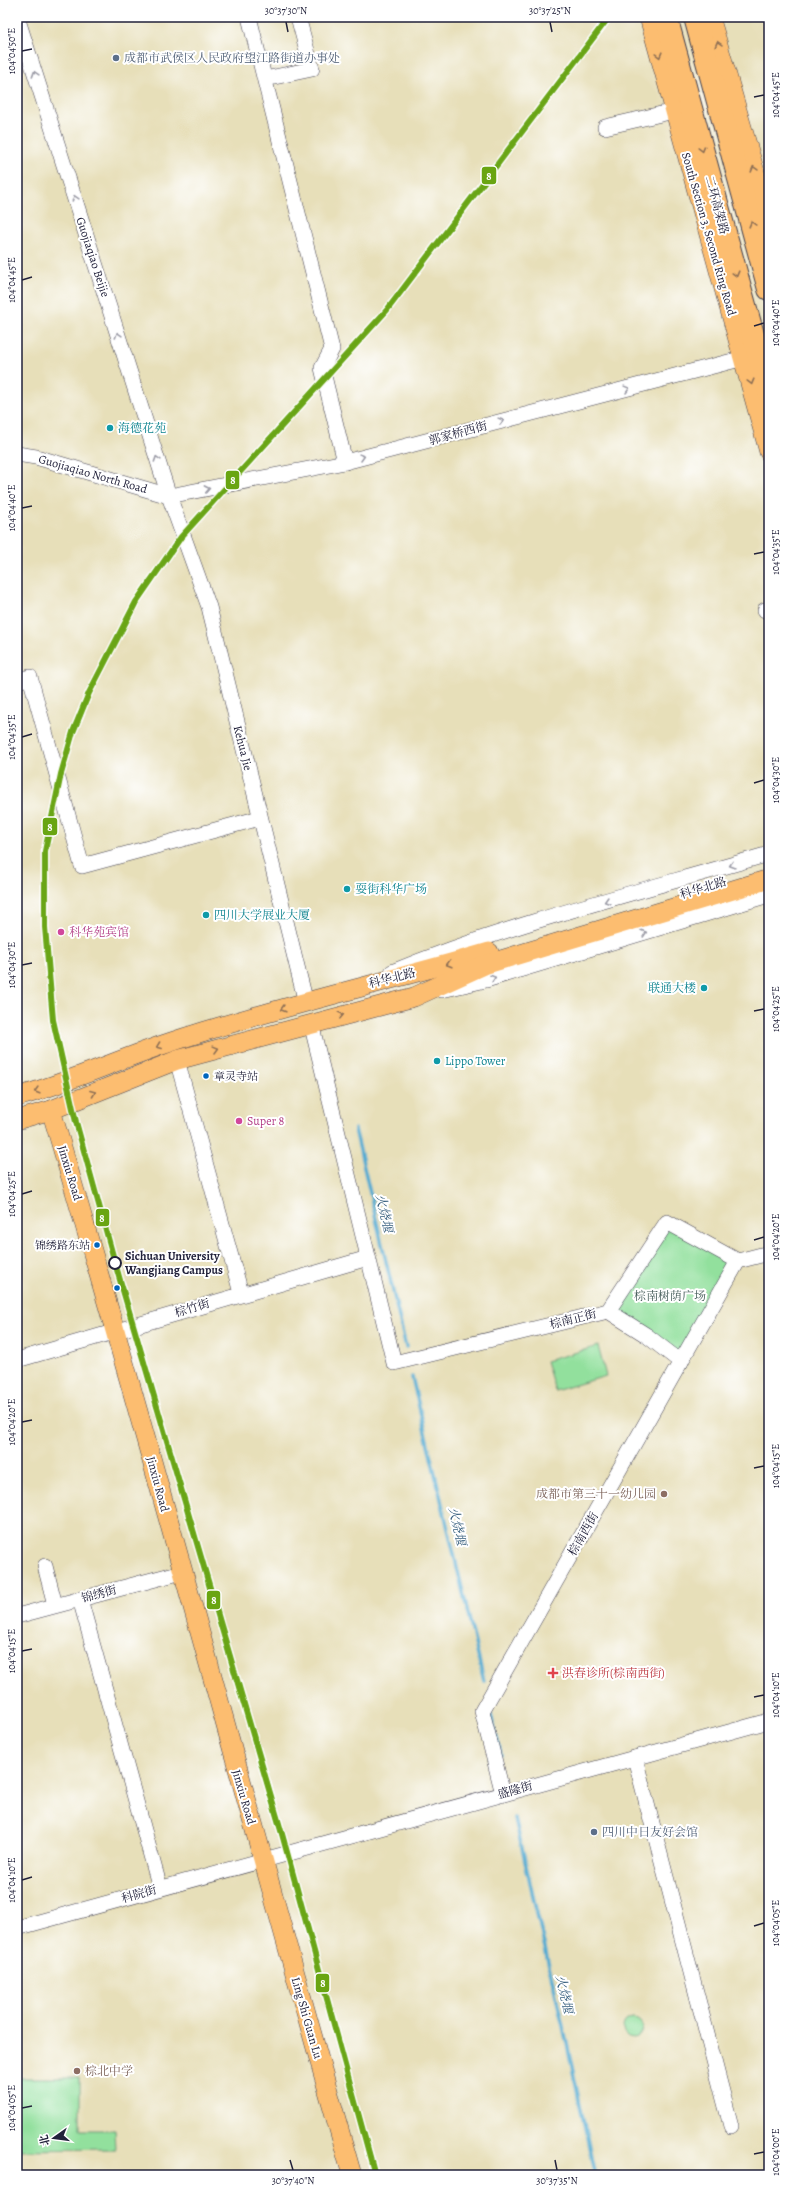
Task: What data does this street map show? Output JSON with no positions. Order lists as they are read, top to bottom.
{
  "streets": {
    "highway": ["二环高架路"],
    "main road": [
      "South Section 3, Second Ring Road",
      "科华北路",
      "Jinxiu Road",
      "Ling Shi Guan Lu"
    ],
    "street": [
      "Guojiaqiao Beijie",
      "郭家桥西街",
      "Guojiaqiao North Road",
      "Kehua Jie",
      "棕竹街",
      "棕南正街",
      "棕南西街",
      "锦绣街",
      "盛隆街",
      "科院街"
    ]
  },
  "crossings": [
    ["South Section 3, Second Ring Road", "郭家桥西街"],
    ["Guojiaqiao Beijie", "郭家桥西街"],
    ["Guojiaqiao Beijie", "Guojiaqiao North Road"],
    ["Guojiaqiao Beijie", "Kehua Jie"],
    ["郭家桥西街", "Guojiaqiao North Road"],
    ["郭家桥西街", "Kehua Jie"],
    ["Guojiaqiao North Road", "Kehua Jie"],
    ["Kehua Jie", "科华北路"],
    ["科华北路", "Jinxiu Road"],
    ["Jinxiu Road", "棕竹街"],
    ["Jinxiu Road", "锦绣街"],
    ["Jinxiu Road", "盛隆街"],
    ["Jinxiu Road", "科院街"],
    ["Jinxiu Road", "Ling Shi Guan Lu"],
    ["棕竹街", "棕南正街"],
    ["棕南正街", "棕南西街"],
    ["棕南西街", "盛隆街"],
    ["盛隆街", "科院街"],
    ["盛隆街", "Ling Shi Guan Lu"],
    ["科院街", "Ling Shi Guan Lu"]
  ],
  "one_way": ["Guojiaqiao Beijie", "郭家桥西街"],
  "water": ["火烧堰"],
  "parks": ["棕南树荫广场"],
  "places": {
    "other": [
      "成都市武侯区人民政府望江路街道办事处",
      "海德花苑",
      "耍街科华广场",
      "四川大学展业大厦",
      "科华苑宾馆",
      "联通大楼",
      "Lippo Tower",
      "章灵寺站",
      "Super 8",
      "锦绣路东站",
      "Sichuan University Wangjiang Campus",
      "成都市第三十一幼儿园",
      "四川中日友好会馆",
      "棕北中学"
    ],
    "health": ["洪春诊所(棕南西街)"]
  },
  "lines": ["metro line 8"],
  "north": "left",
  "coordinates": [
    "30°37'30\"N",
    "30°37'25\"N",
    "104°04'50\"E",
    "104°04'45\"E",
    "104°04'40\"E",
    "104°04'35\"E",
    "104°04'30\"E",
    "104°04'25\"E",
    "104°04'20\"E",
    "104°04'15\"E",
    "104°04'10\"E",
    "104°04'05\"E",
    "104°04'00\"E",
    "30°37'40\"N",
    "30°37'35\"N"
  ]
}
